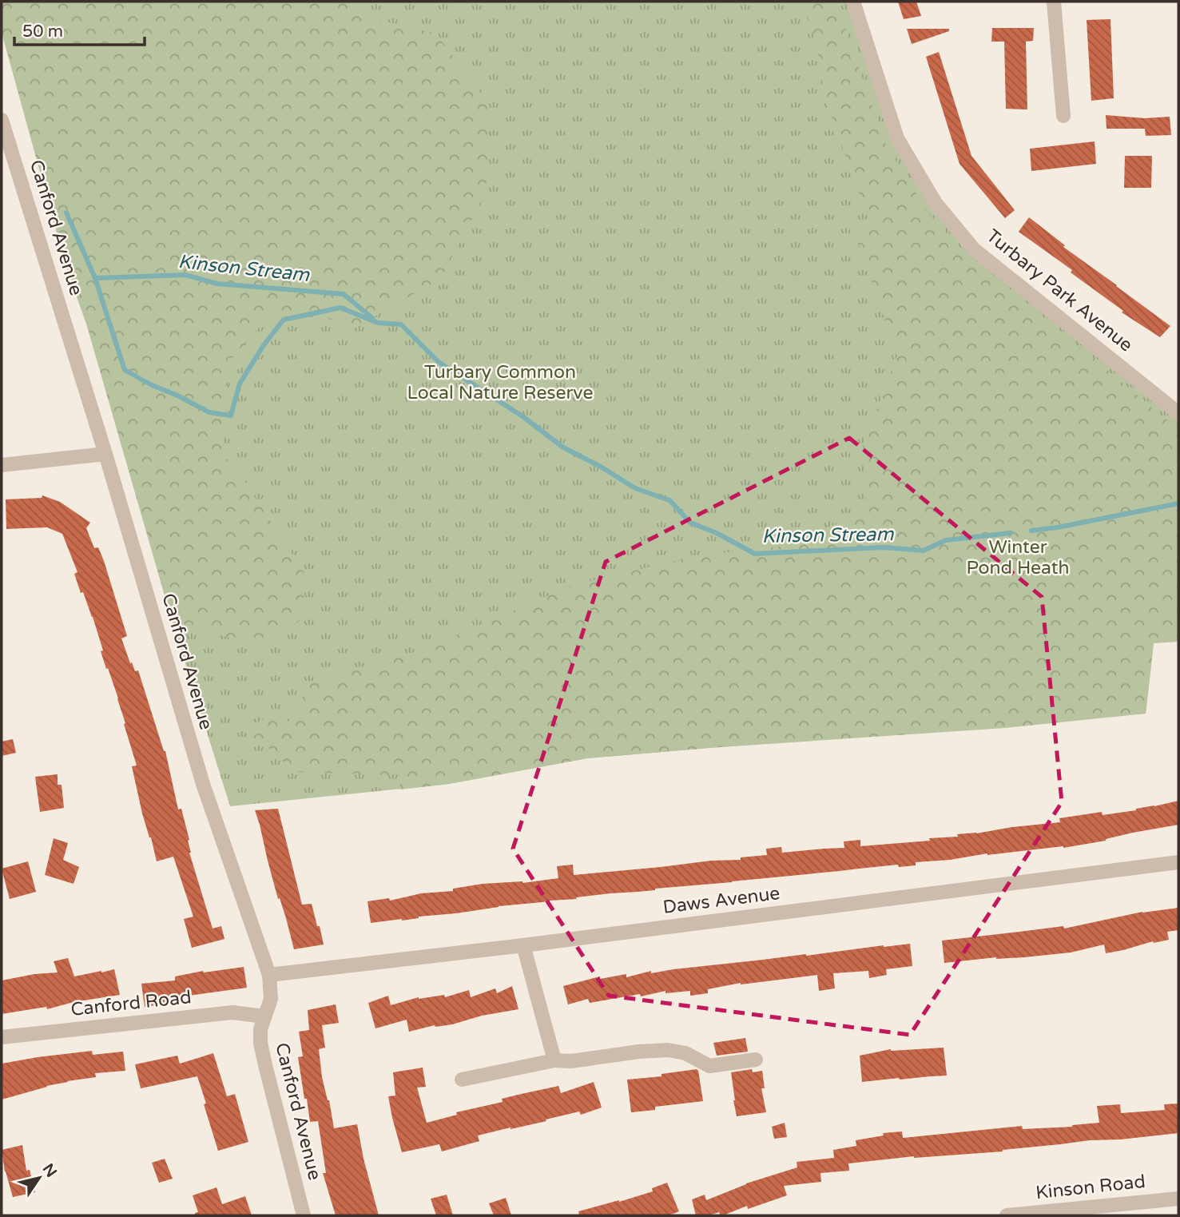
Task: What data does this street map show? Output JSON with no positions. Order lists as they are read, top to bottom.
{
  "streets": {
    "street": [
      "Canford Avenue",
      "Turbary Park Avenue",
      "Daws Avenue",
      "Canford Road",
      "Kinson Road"
    ]
  },
  "crossings": [
    ["Canford Avenue", "Daws Avenue"],
    ["Canford Avenue", "Canford Road"]
  ],
  "water": ["Kinson Stream"],
  "parks": ["Turbary Common Local Nature Reserve", "Winter Pond Heath"],
  "scale_bar": "50 m",
  "north": "top right"
}
